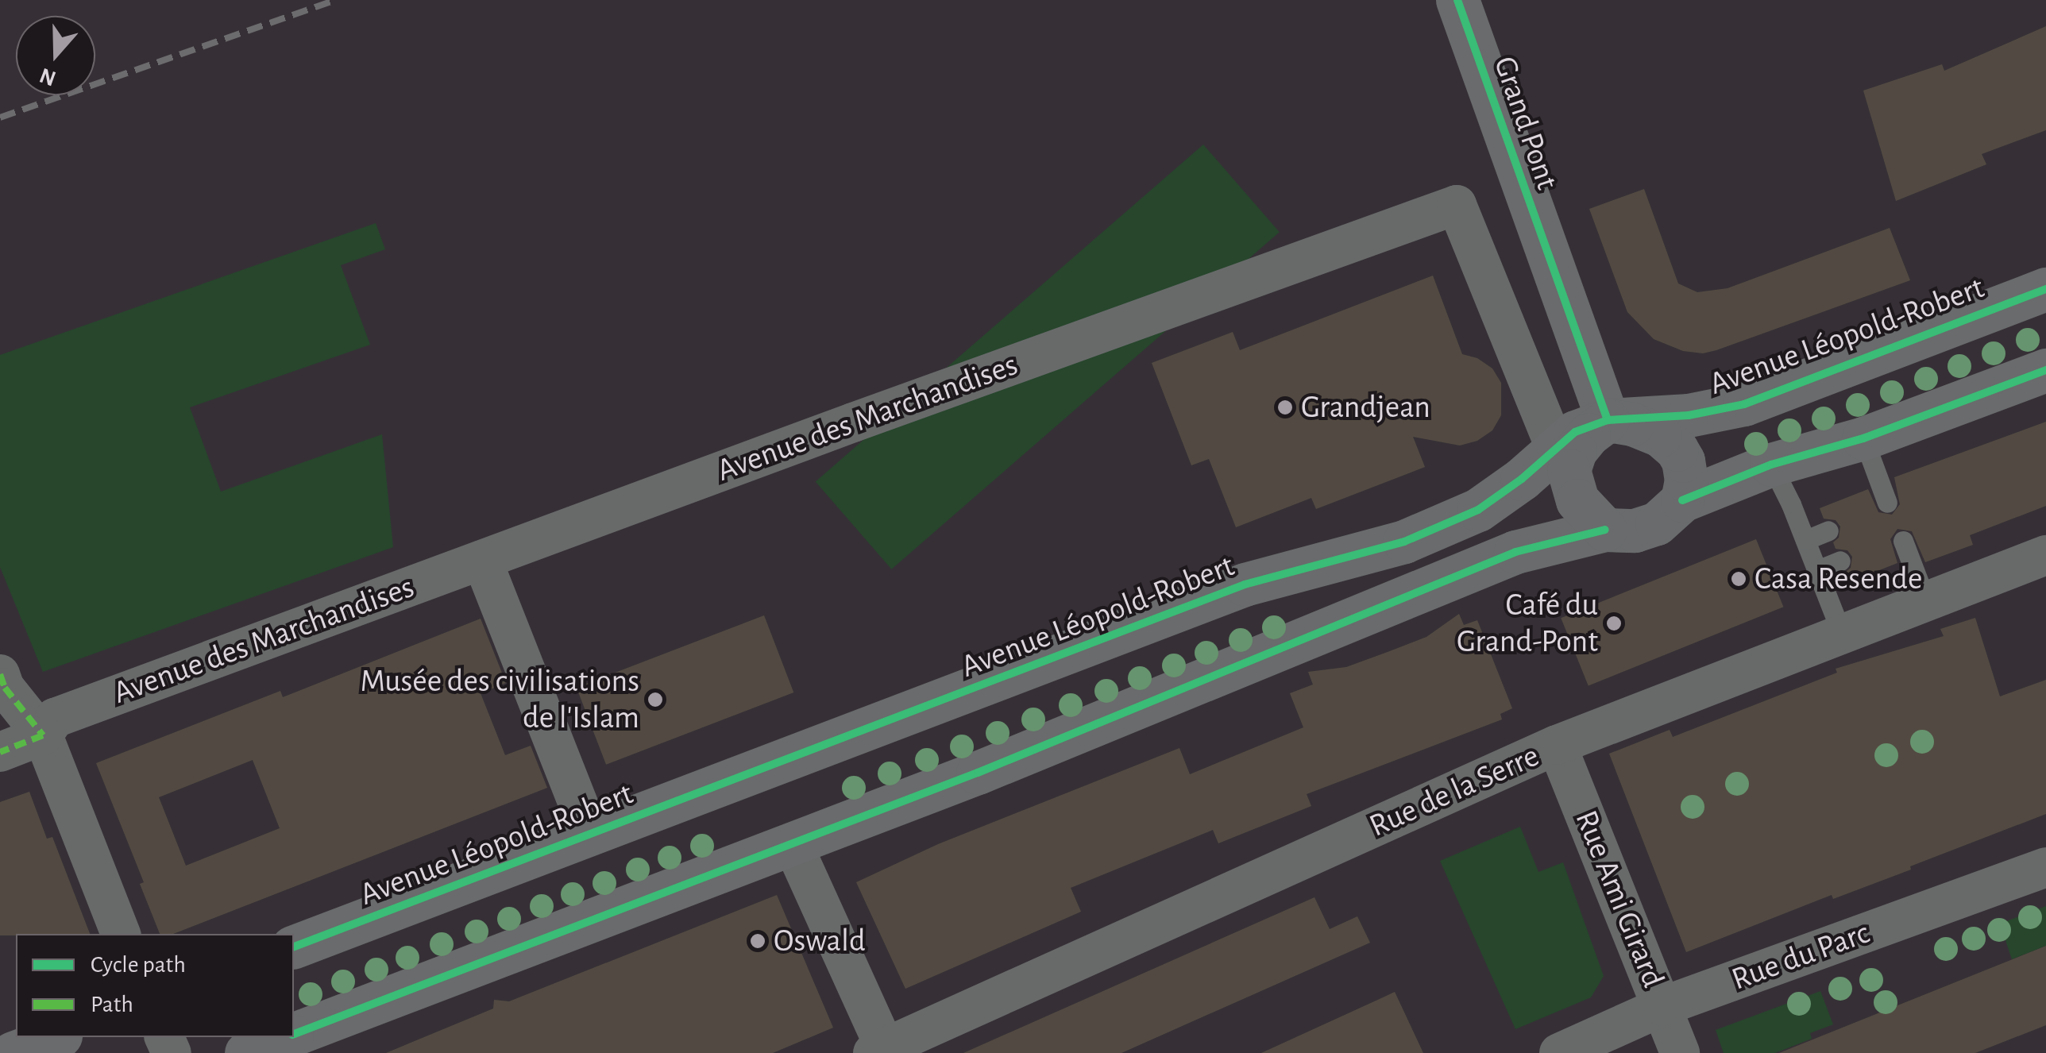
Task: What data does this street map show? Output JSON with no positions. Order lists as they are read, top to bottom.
{
  "streets": {
    "main road": ["Grand Pont", "Avenue Léopold-Robert"],
    "street": [
      "Avenue des Marchandises",
      "Rue de la Serre",
      "Rue Ami Girard",
      "Rue du Parc"
    ]
  },
  "crossings": [
    ["Grand Pont", "Avenue Léopold-Robert"],
    ["Avenue Léopold-Robert", "Avenue des Marchandises"],
    ["Rue de la Serre", "Rue Ami Girard"],
    ["Rue Ami Girard", "Rue du Parc"]
  ],
  "places": [
    "Grandjean",
    "Casa Resende",
    "Café du Grand-Pont",
    "Musée des civilisations de l'Islam",
    "Oswald"
  ],
  "legend": ["Cycle path", "Path"],
  "north": "bottom"
}
